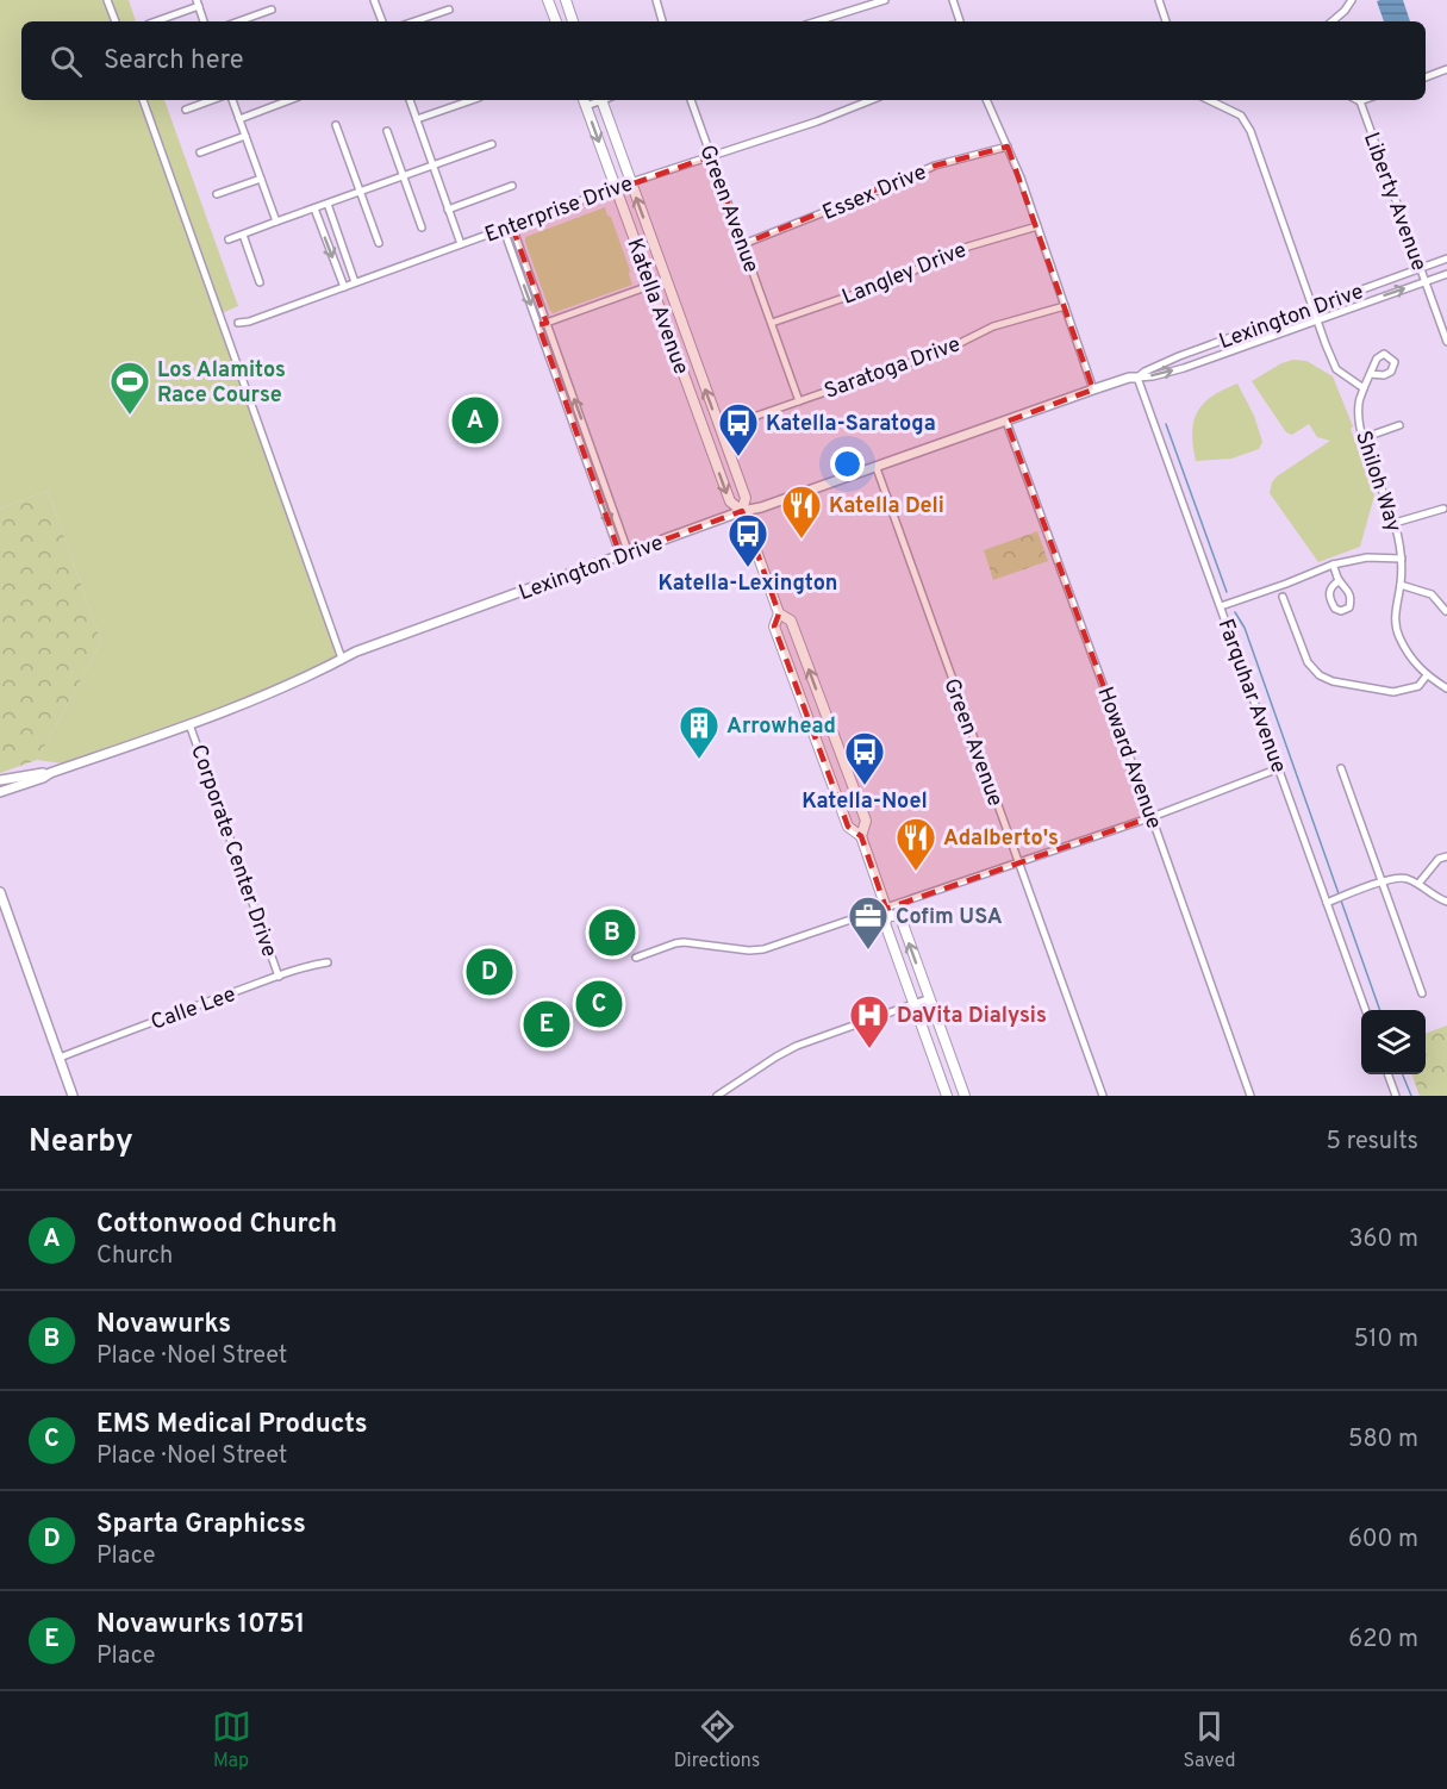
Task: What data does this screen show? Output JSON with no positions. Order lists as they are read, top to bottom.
{
  "streets": {
    "main road": ["Katella Avenue"],
    "street": [
      "Essex Drive",
      "Liberty Avenue",
      "Enterprise Drive",
      "Green Avenue",
      "Langley Drive",
      "Lexington Drive",
      "Saratoga Drive",
      "Shiloh Way",
      "Farquhar Avenue",
      "Howard Avenue",
      "Corporate Center Drive",
      "Calle Lee"
    ]
  },
  "crossings": [
    ["Essex Drive", "Green Avenue"],
    ["Liberty Avenue", "Lexington Drive"],
    ["Enterprise Drive", "Green Avenue"],
    ["Enterprise Drive", "Katella Avenue"],
    ["Green Avenue", "Langley Drive"],
    ["Green Avenue", "Lexington Drive"],
    ["Green Avenue", "Saratoga Drive"],
    ["Katella Avenue", "Lexington Drive"],
    ["Katella Avenue", "Saratoga Drive"],
    ["Lexington Drive", "Farquhar Avenue"],
    ["Lexington Drive", "Howard Avenue"],
    ["Lexington Drive", "Corporate Center Drive"],
    ["Corporate Center Drive", "Calle Lee"]
  ],
  "places": {
    "sports": ["Los Alamitos Race Course"],
    "bus stop": ["Katella-Saratoga", "Katella-Lexington", "Katella-Noel"],
    "restaurant": ["Katella Deli", "Adalberto's"],
    "building": ["Arrowhead"],
    "office": ["Cofim USA"],
    "hospital": ["DaVita Dialysis"]
  },
  "page": {
    "search": "Search here",
    "pins": [
      "A",
      "B",
      "D",
      "C",
      "E"
    ],
    "heading": ["Nearby", "5 results"],
    "list": [
      {
        "mark": "A",
        "name": "Cottonwood Church",
        "note": "Church",
        "value": "360 m"
      },
      {
        "mark": "B",
        "name": "Novawurks",
        "note": "Place · Noel Street",
        "value": "510 m"
      },
      {
        "mark": "C",
        "name": "EMS Medical Products",
        "note": "Place · Noel Street",
        "value": "580 m"
      },
      {
        "mark": "D",
        "name": "Sparta Graphicss",
        "note": "Place",
        "value": "600 m"
      },
      {
        "mark": "E",
        "name": "Novawurks 10751",
        "note": "Place",
        "value": "620 m"
      }
    ],
    "nav": ["Map", "Directions", "Saved"]
  }
}
